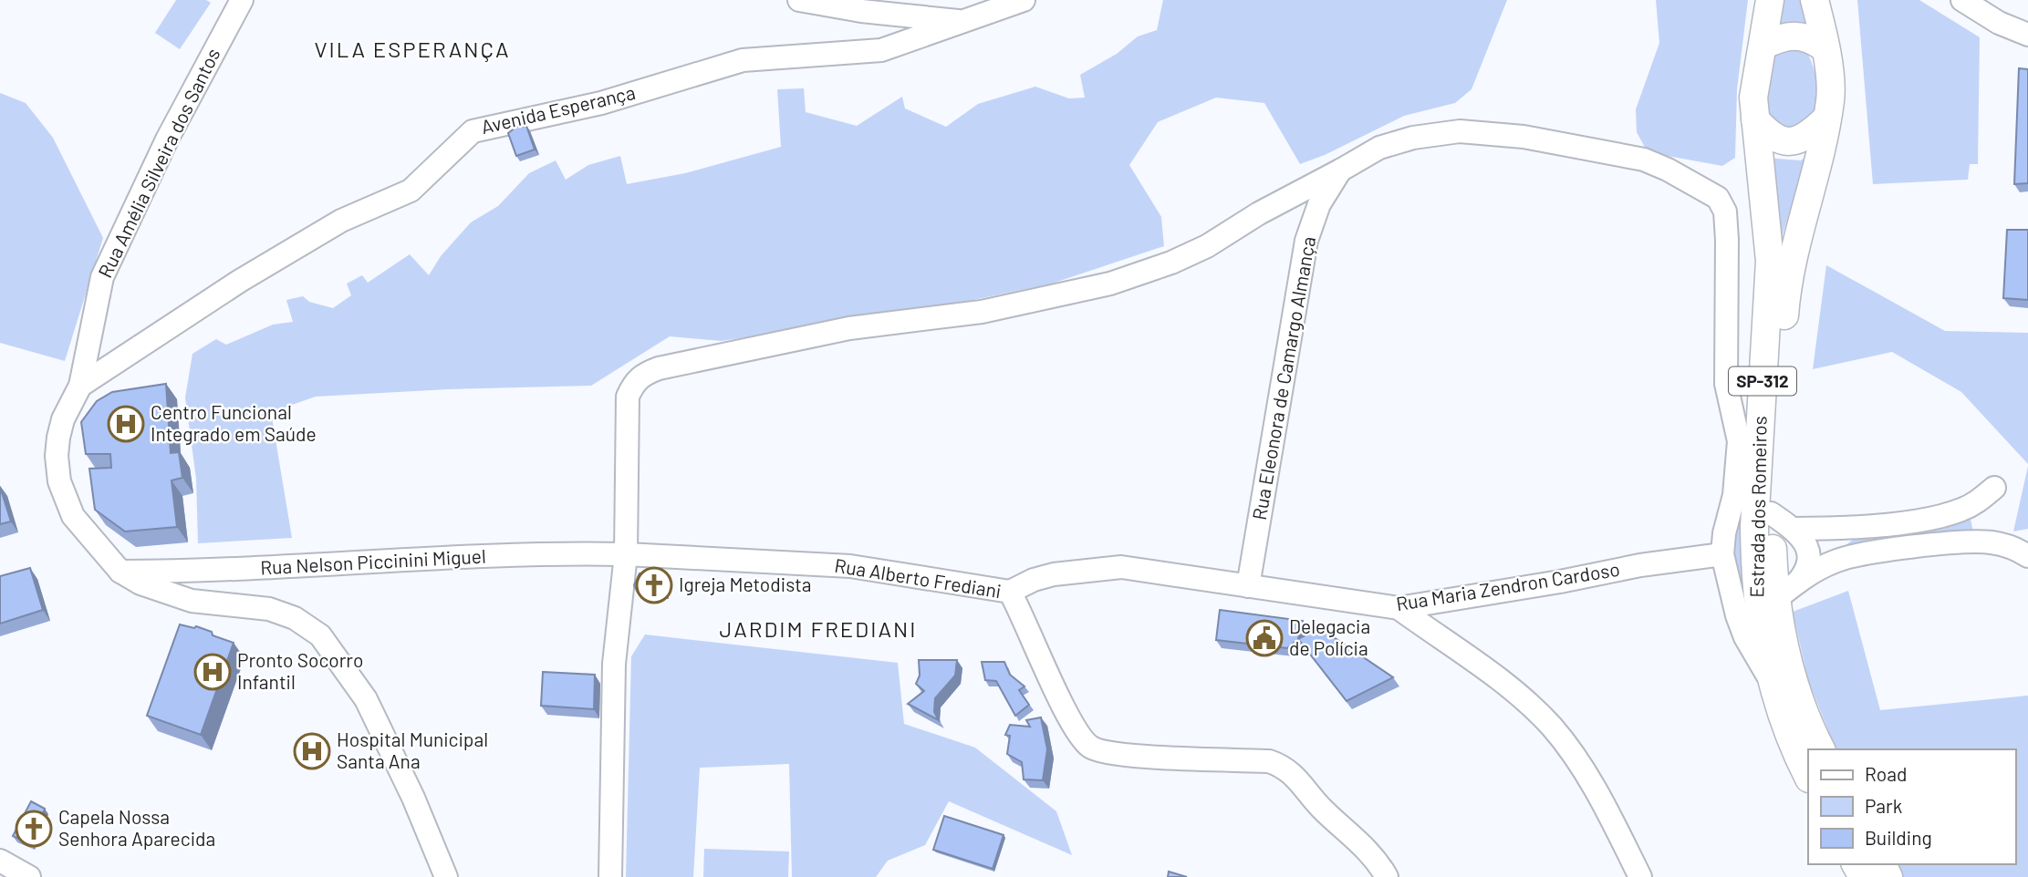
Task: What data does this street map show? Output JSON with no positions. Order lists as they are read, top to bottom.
{
  "streets": {
    "main road": ["SP-312", "Estrada dos Romeiros"],
    "street": [
      "Avenida Esperança",
      "Rua Amélia Silveira dos Santos",
      "Rua Eleonora de Camargo Almança",
      "Rua Nelson Piccinini Miguel",
      "Rua Alberto Frediani",
      "Rua Maria Zendron Cardoso"
    ]
  },
  "crossings": [
    ["Avenida Esperança", "Rua Amélia Silveira dos Santos"],
    ["Rua Amélia Silveira dos Santos", "Rua Nelson Piccinini Miguel"],
    ["Rua Eleonora de Camargo Almança", "Rua Maria Zendron Cardoso"],
    ["Rua Nelson Piccinini Miguel", "Rua Alberto Frediani"],
    ["Rua Alberto Frediani", "Rua Maria Zendron Cardoso"]
  ],
  "districts": ["VILA ESPERANÇA", "JARDIM FREDIANI"],
  "places": {
    "hospital": ["Centro Funcional Integrado em Saúde", "Pronto Socorro Infantil", "Hospital Municipal Santa Ana"],
    "church": ["Igreja Metodista", "Capela Nossa Senhora Aparecida"],
    "public building": ["Delegacia de Polícia"]
  },
  "legend": ["Road", "Park", "Building"]
}
